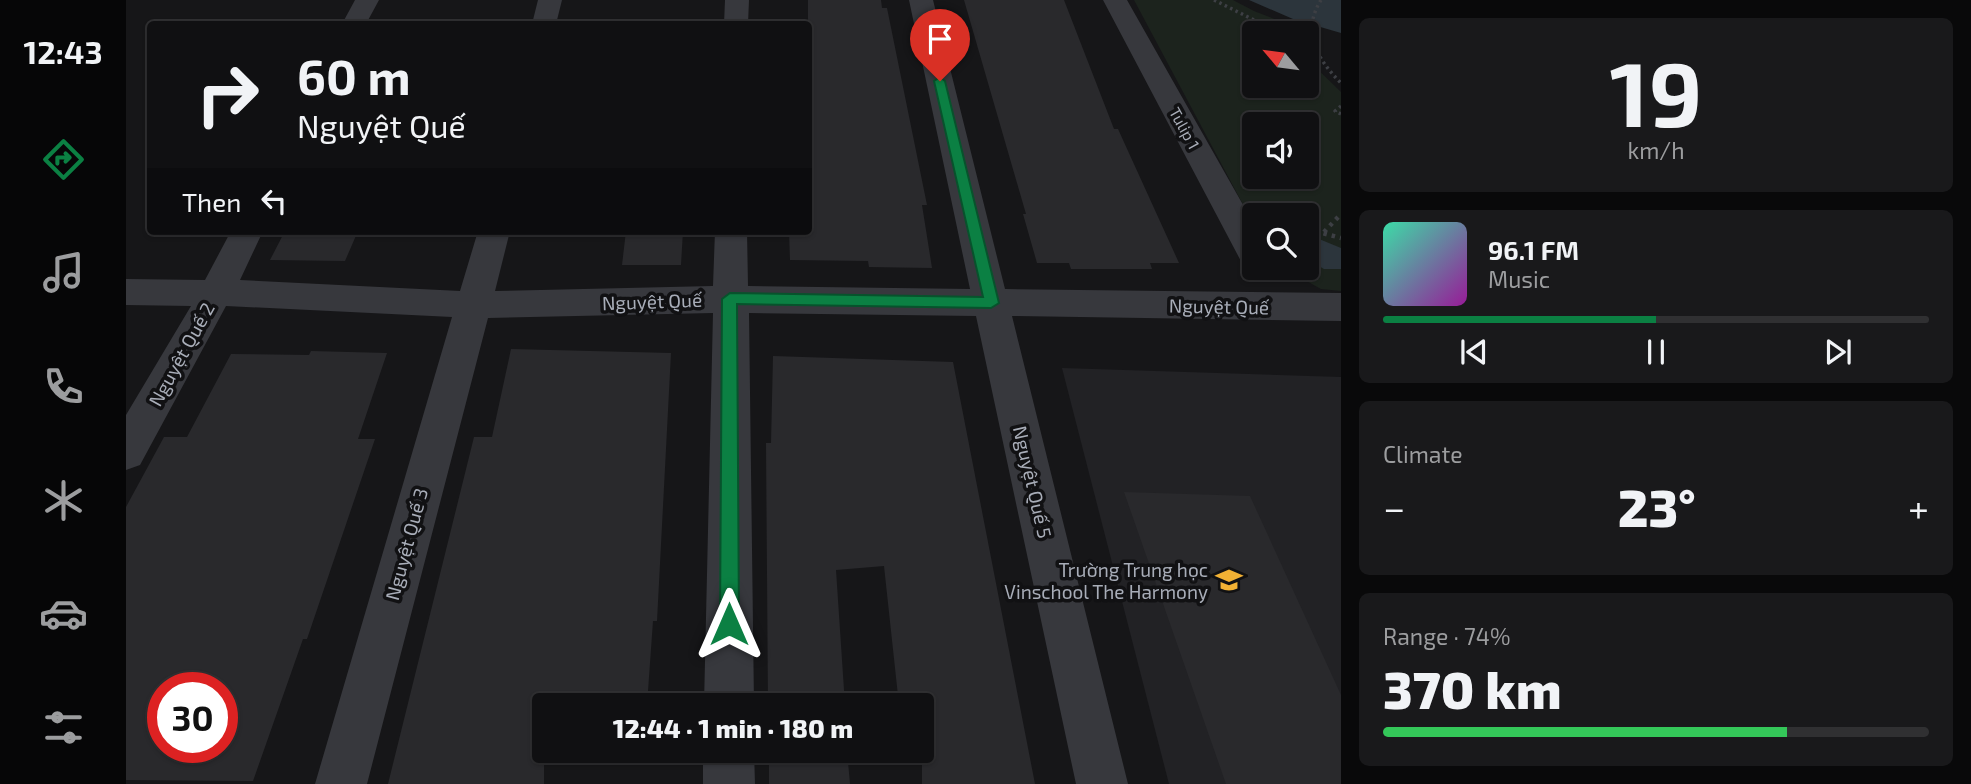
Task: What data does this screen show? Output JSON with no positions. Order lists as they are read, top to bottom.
{
  "streets": {
    "street": [
      "Tulip 1",
      "Nguyệt Quế",
      "Nguyệt Quế 2",
      "Nguyệt Quế 5",
      "Nguyệt Quế 3"
    ]
  },
  "crossings": [
    ["Nguyệt Quế", "Nguyệt Quế 2"],
    ["Nguyệt Quế", "Nguyệt Quế 5"],
    ["Nguyệt Quế", "Nguyệt Quế 3"]
  ],
  "places": {
    "school or university": ["Trường Trung học Vinschool The Harmony"]
  },
  "north": "top left",
  "page": {
    "tabs": "12:43",
    "tile": [
      ["19", "km/h"],
      "Climate",
      ["Range · 74%", "370 km"]
    ],
    "turn": ["60 m", "Nguyệt Quế"],
    "then": "Then",
    "song": ["96.1 FM", "Music"],
    "heat": ["−", "23°", "+"],
    "limit": "30",
    "trip": "12:44 · 1 min · 180 m"
  }
}
